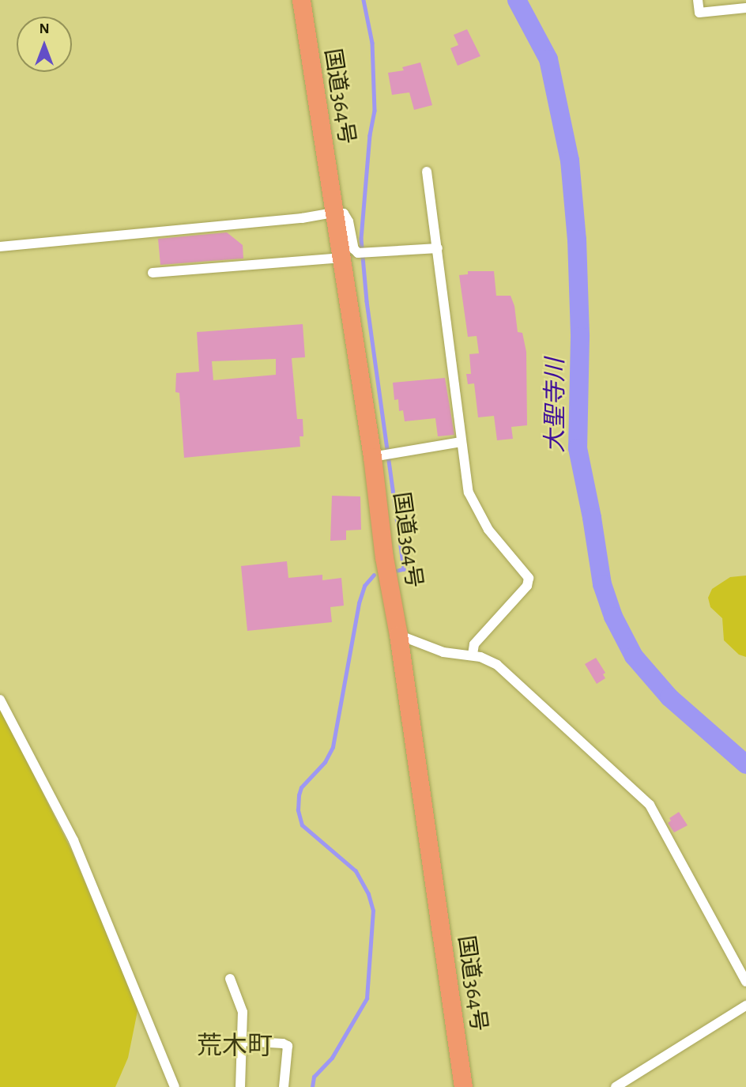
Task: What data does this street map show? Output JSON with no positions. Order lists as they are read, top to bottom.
{
  "streets": {
    "highway": ["国道364号"]
  },
  "districts": ["荒木町"],
  "water": ["大聖寺川"],
  "north": "top"
}
